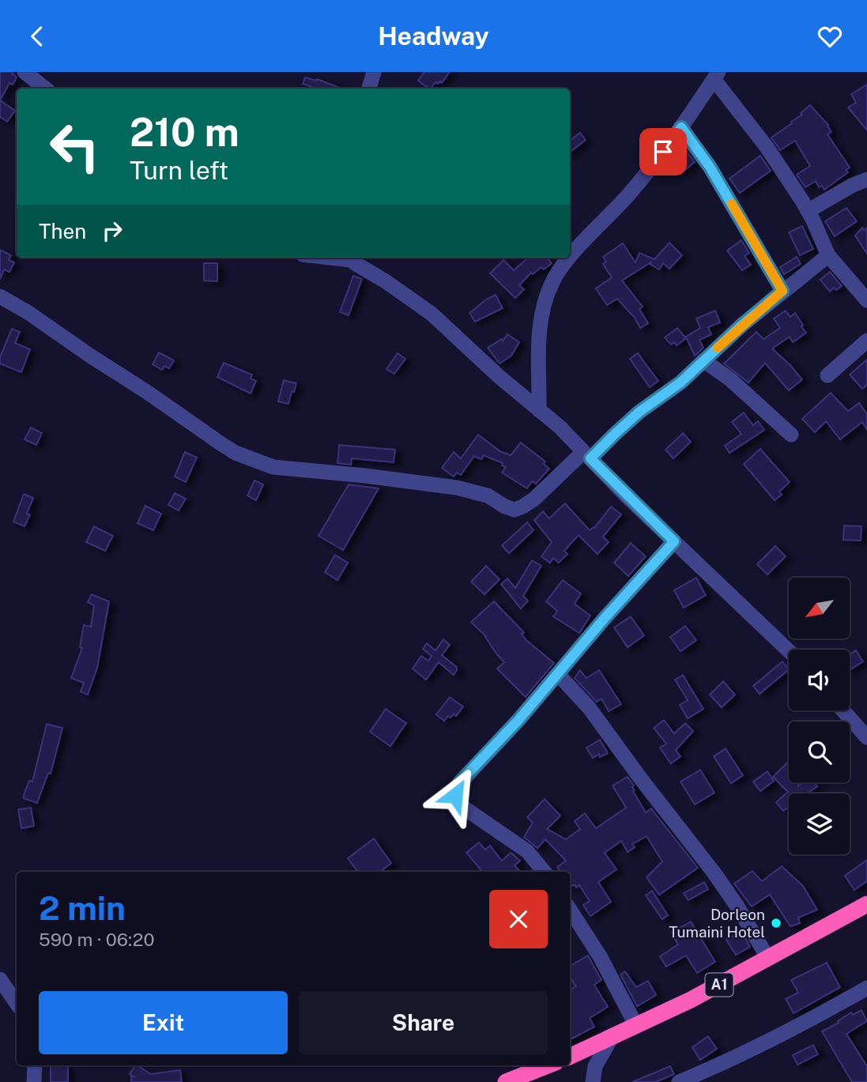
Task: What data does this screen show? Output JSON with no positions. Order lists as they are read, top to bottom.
{
  "streets": {
    "highway": ["A1"]
  },
  "places": ["Dorleon Tumaini Hotel"],
  "north": "bottom left",
  "page": {
    "header": "Headway",
    "turn": ["210 m", "Turn left"],
    "then": "Then",
    "heading": ["2 min", "590 m · 06:20"],
    "buttons": ["Exit", "Share"]
  }
}
